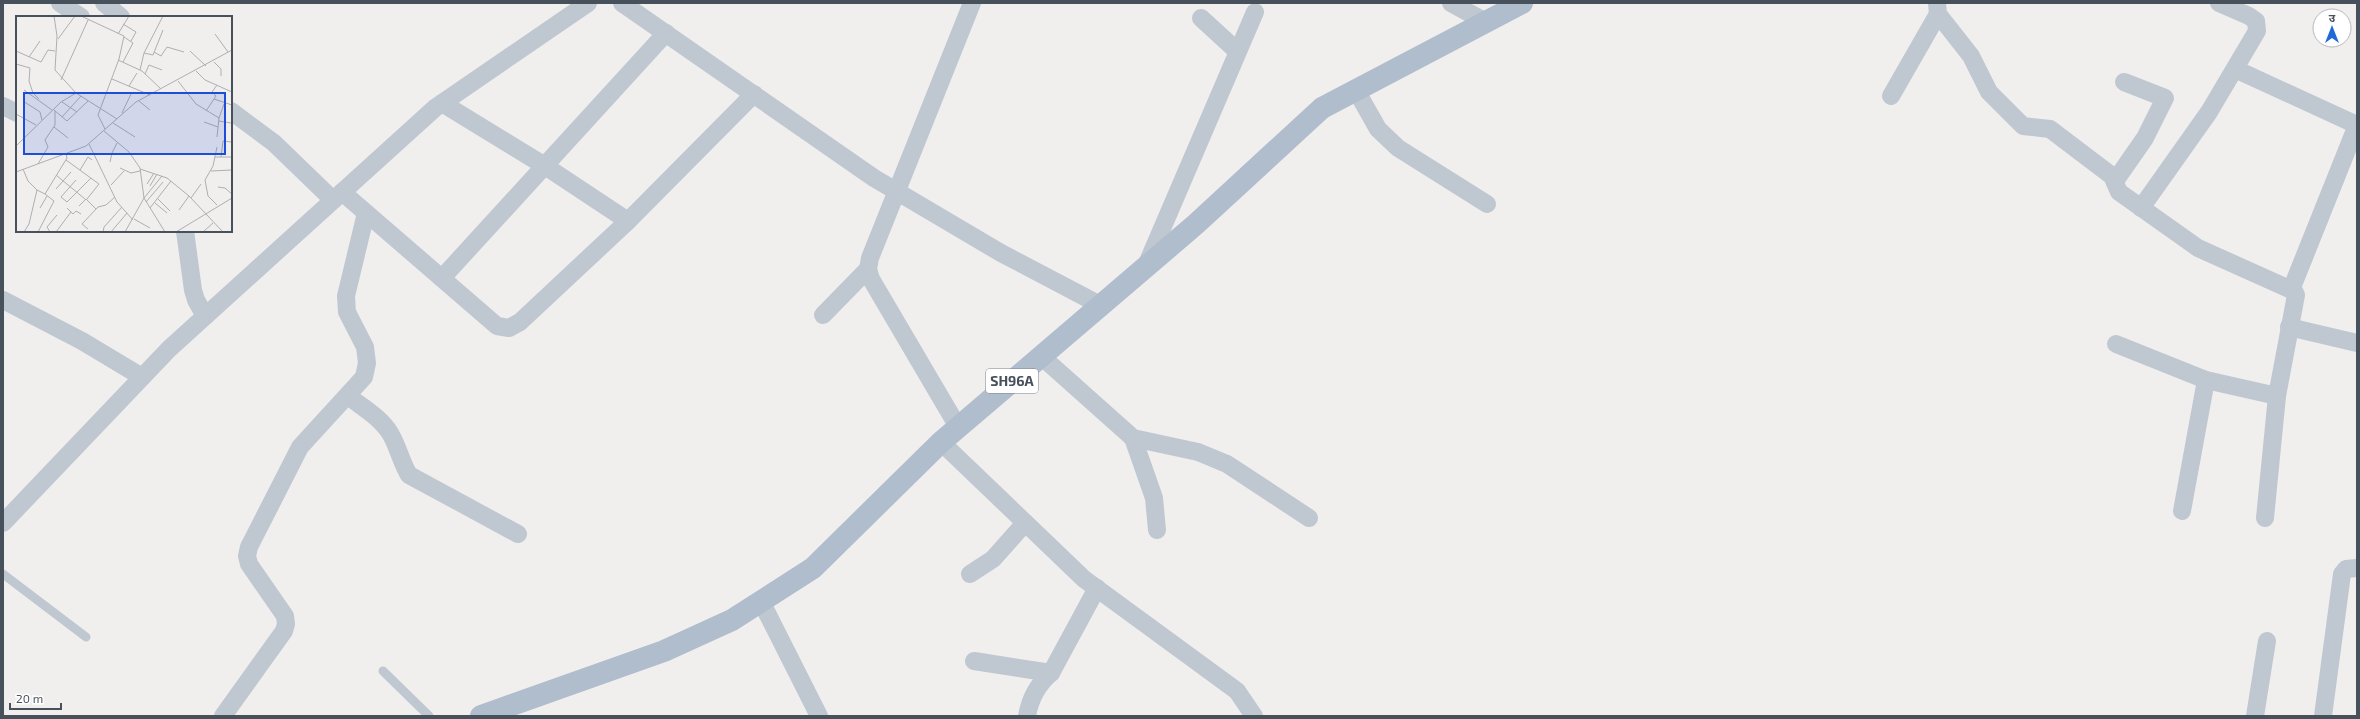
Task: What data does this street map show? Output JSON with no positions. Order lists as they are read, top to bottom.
{
  "streets": {
    "main road": ["SH96A"]
  },
  "scale_bar": "20 m",
  "north": "top"
}
